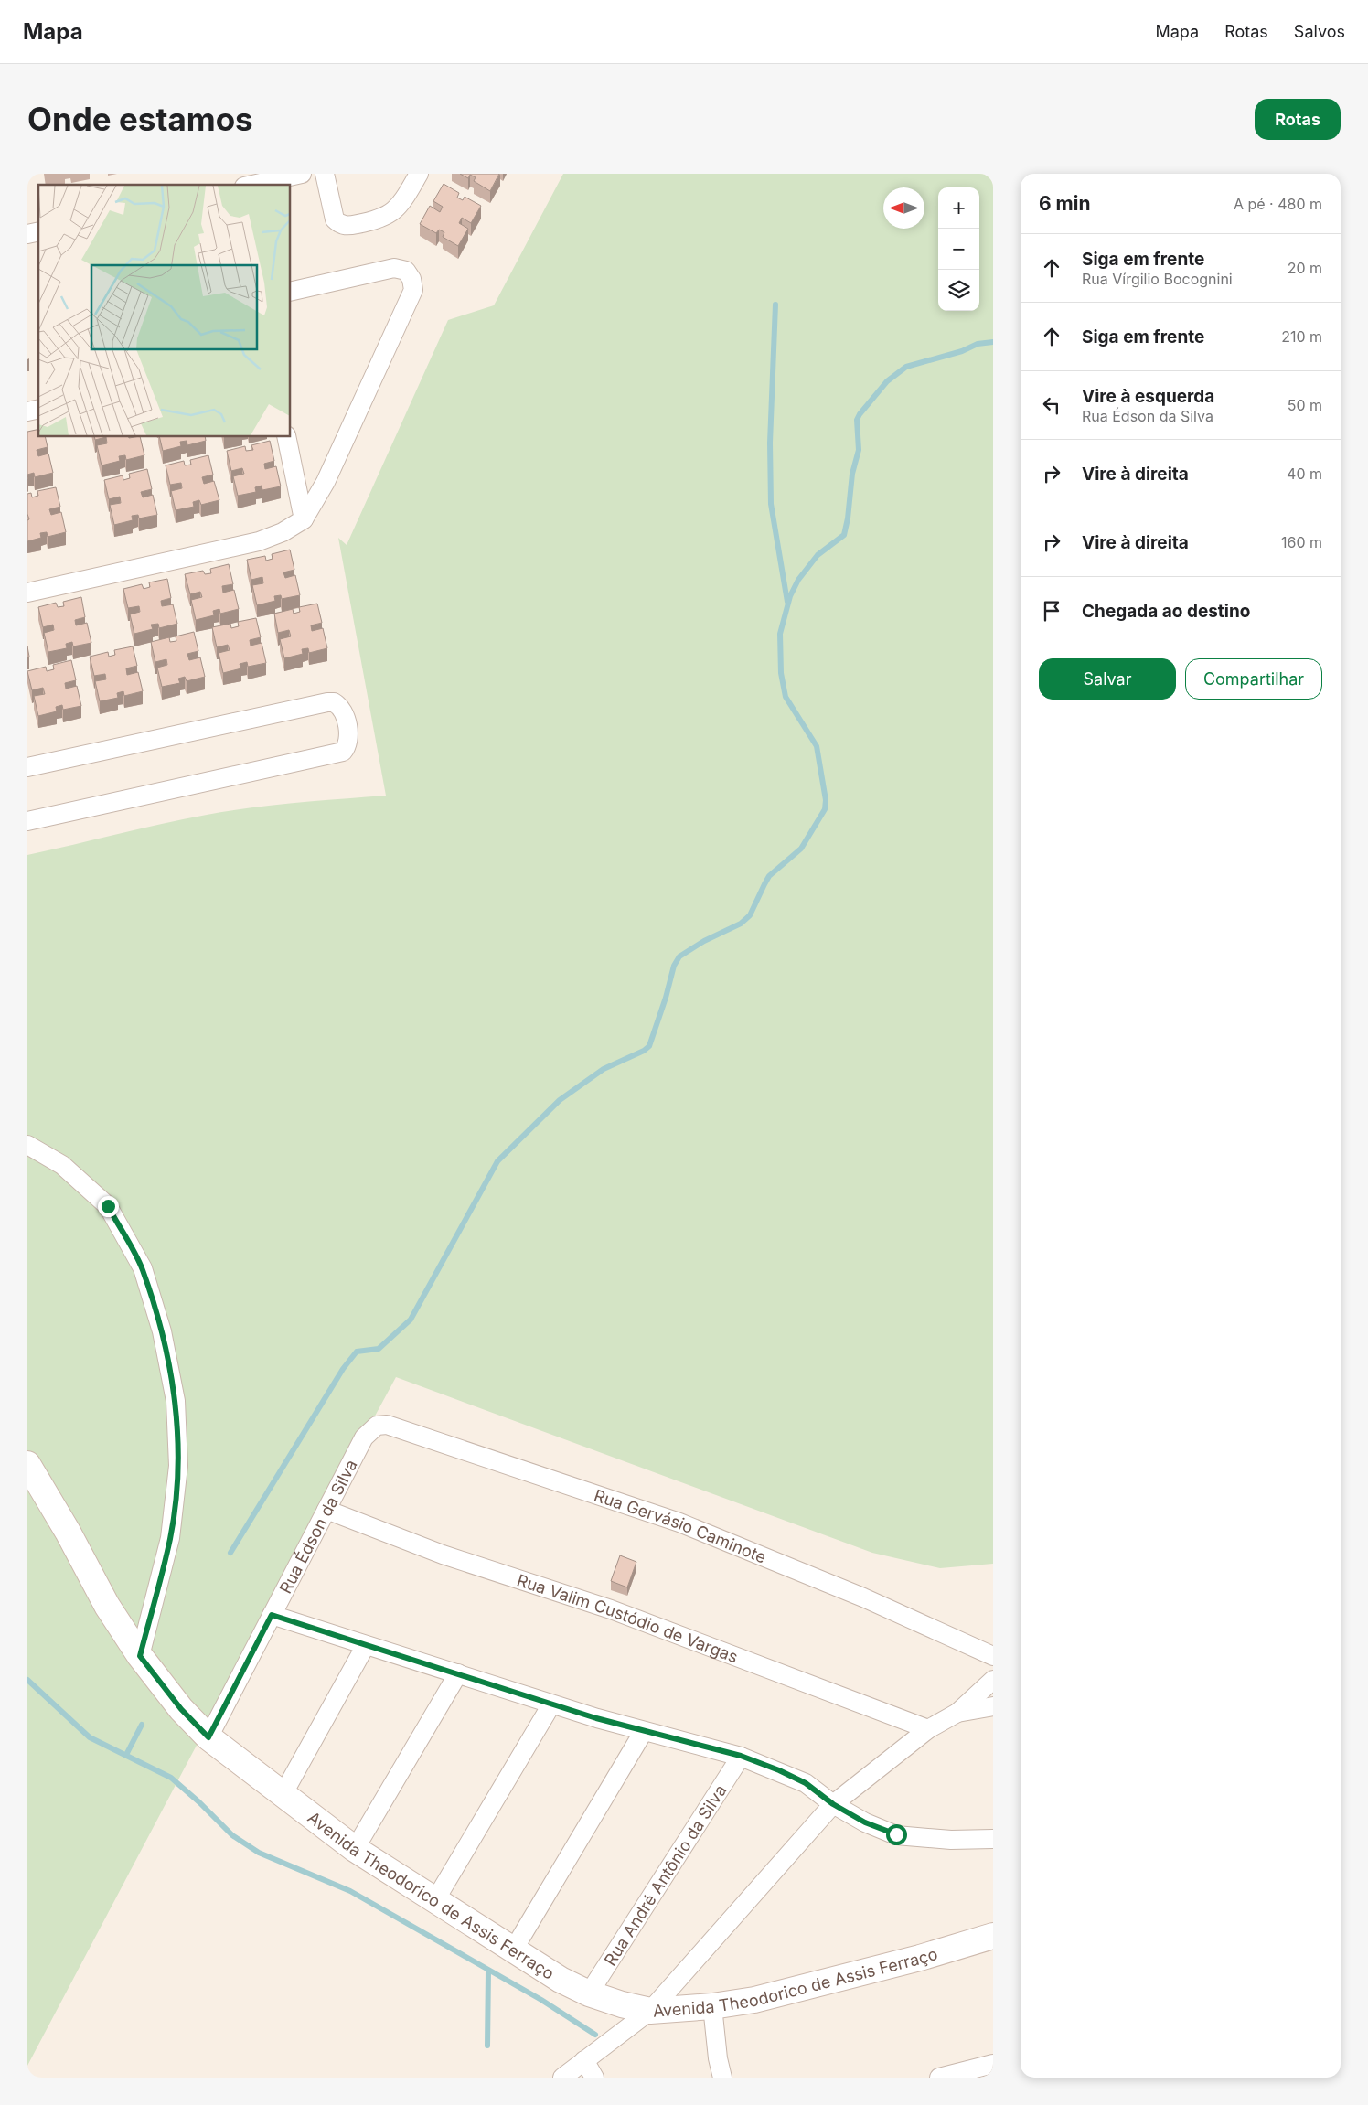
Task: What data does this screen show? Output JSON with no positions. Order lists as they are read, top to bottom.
{
  "streets": {
    "street": [
      "Rua Édson da Silva",
      "Rua Gervásio Caminote",
      "Rua Valim Custódio de Vargas",
      "Rua André Antônio da Silva",
      "Avenida Theodorico de Assis Ferraço"
    ]
  },
  "crossings": [
    ["Rua Édson da Silva", "Rua Gervásio Caminote"],
    ["Rua Édson da Silva", "Rua Valim Custódio de Vargas"],
    ["Rua Édson da Silva", "Avenida Theodorico de Assis Ferraço"],
    ["Rua André Antônio da Silva", "Avenida Theodorico de Assis Ferraço"]
  ],
  "north": "left",
  "page": {
    "header": "Mapa",
    "nav": ["Mapa", "Rotas", "Salvos"],
    "buttons": [
      "Rotas",
      ["Salvar", "Compartilhar"]
    ],
    "title": "Onde estamos",
    "heading": ["6 min", "A pé · 480 m"],
    "map_buttons": ["+", "−"],
    "list": [
      ["Siga em frente", "Rua Vírgilio Bocognini", "20 m"],
      ["Siga em frente", "210 m"],
      ["Vire à esquerda", "Rua Édson da Silva", "50 m"],
      ["Vire à direita", "40 m"],
      ["Vire à direita", "160 m"],
      "Chegada ao destino"
    ]
  }
}
